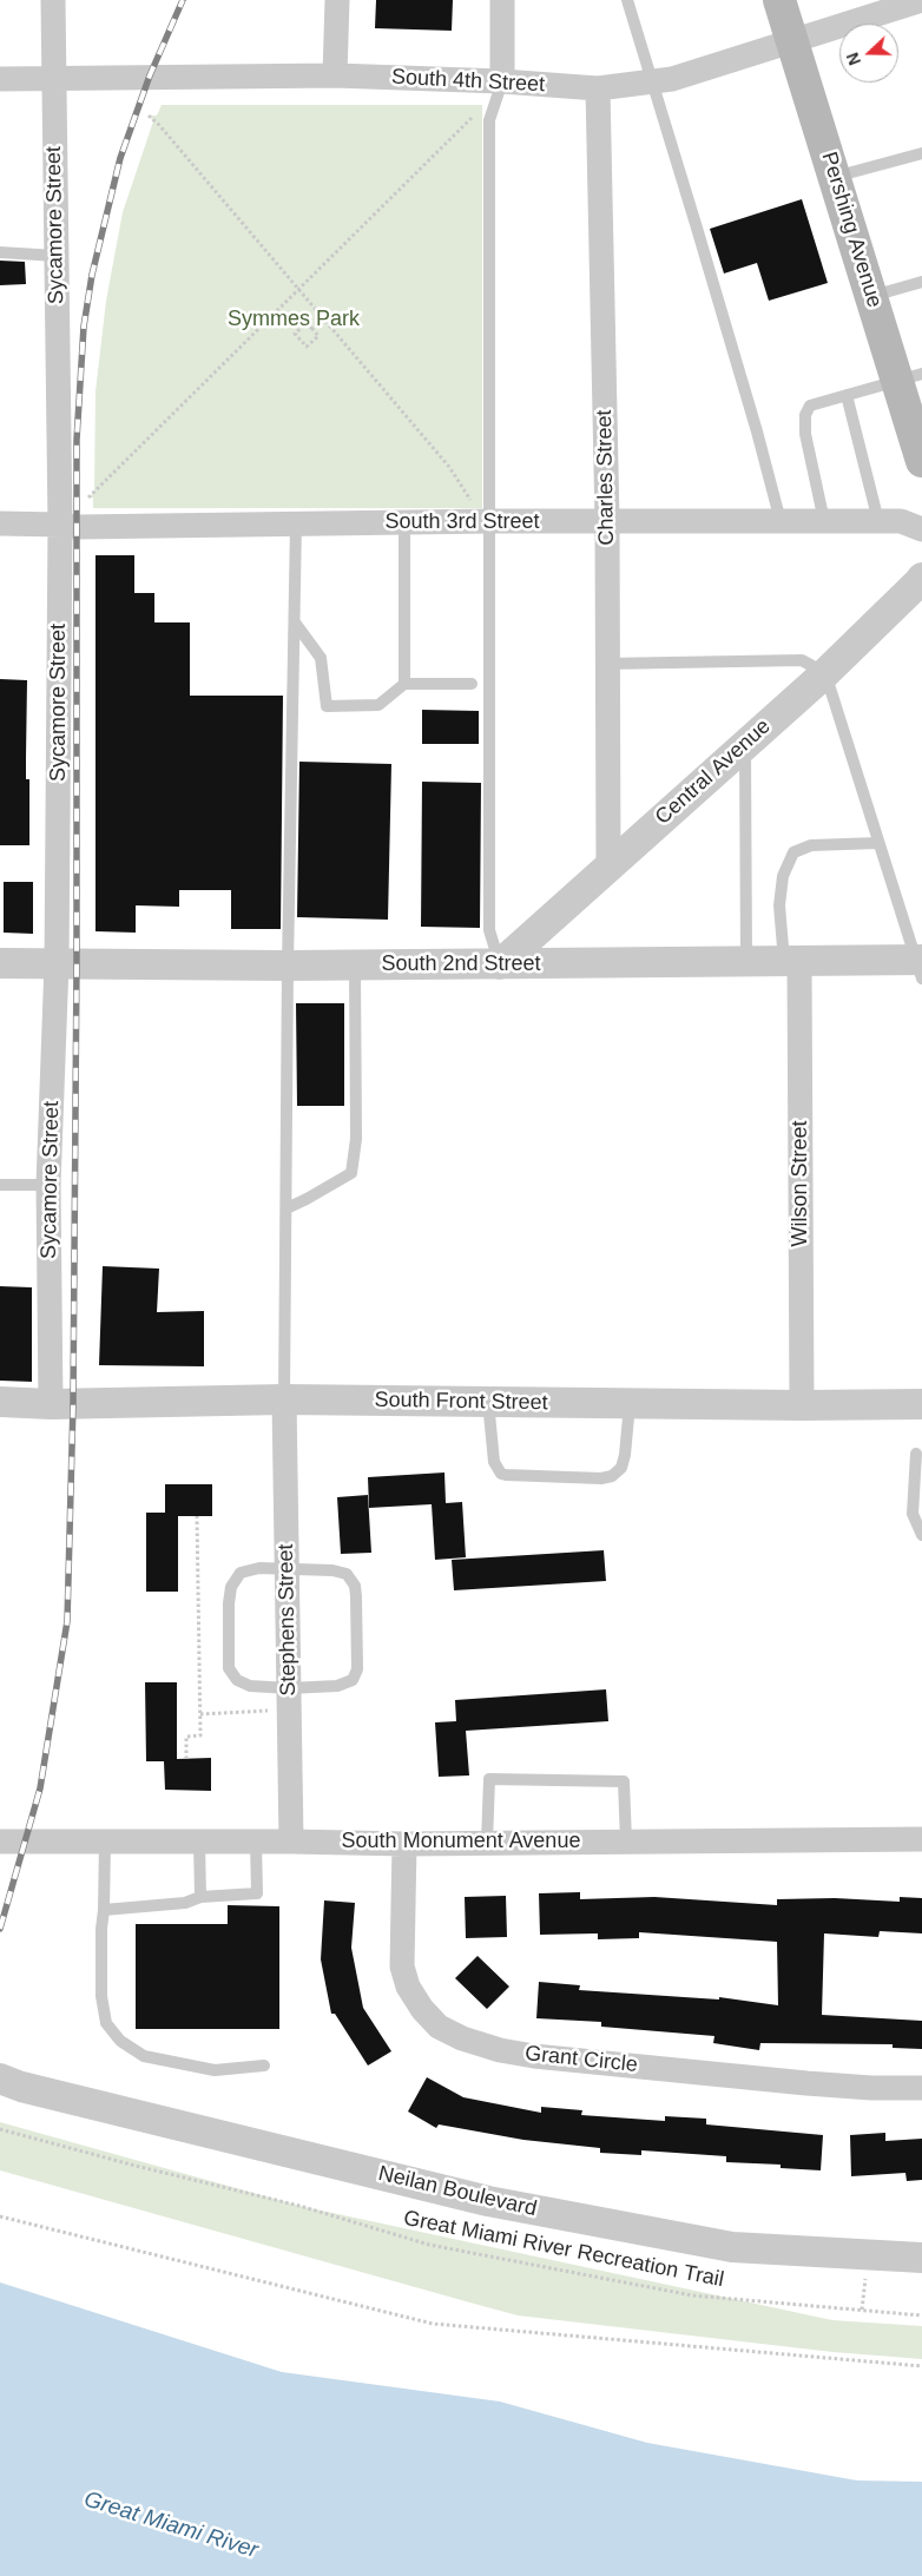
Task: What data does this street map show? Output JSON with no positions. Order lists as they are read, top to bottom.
{
  "streets": {
    "main road": ["Pershing Avenue"],
    "street": [
      "South 4th Street",
      "Sycamore Street",
      "Charles Street",
      "South 3rd Street",
      "Central Avenue",
      "South 2nd Street",
      "Wilson Street",
      "South Front Street",
      "Stephens Street",
      "South Monument Avenue",
      "Grant Circle",
      "Neilan Boulevard"
    ],
    "path": ["Great Miami River Recreation Trail"]
  },
  "crossings": [
    ["South 4th Street", "Sycamore Street"],
    ["South 4th Street", "Pershing Avenue"],
    ["South 4th Street", "Charles Street"],
    ["Sycamore Street", "South 3rd Street"],
    ["Sycamore Street", "South 2nd Street"],
    ["Sycamore Street", "South Front Street"],
    ["Charles Street", "South 3rd Street"],
    ["Charles Street", "Central Avenue"],
    ["Central Avenue", "South 2nd Street"],
    ["South 2nd Street", "Wilson Street"],
    ["Wilson Street", "South Front Street"],
    ["South Front Street", "Stephens Street"],
    ["Stephens Street", "South Monument Avenue"],
    ["South Monument Avenue", "Grant Circle"]
  ],
  "water": ["Great Miami River"],
  "parks": ["Symmes Park"],
  "north": "left"
}
